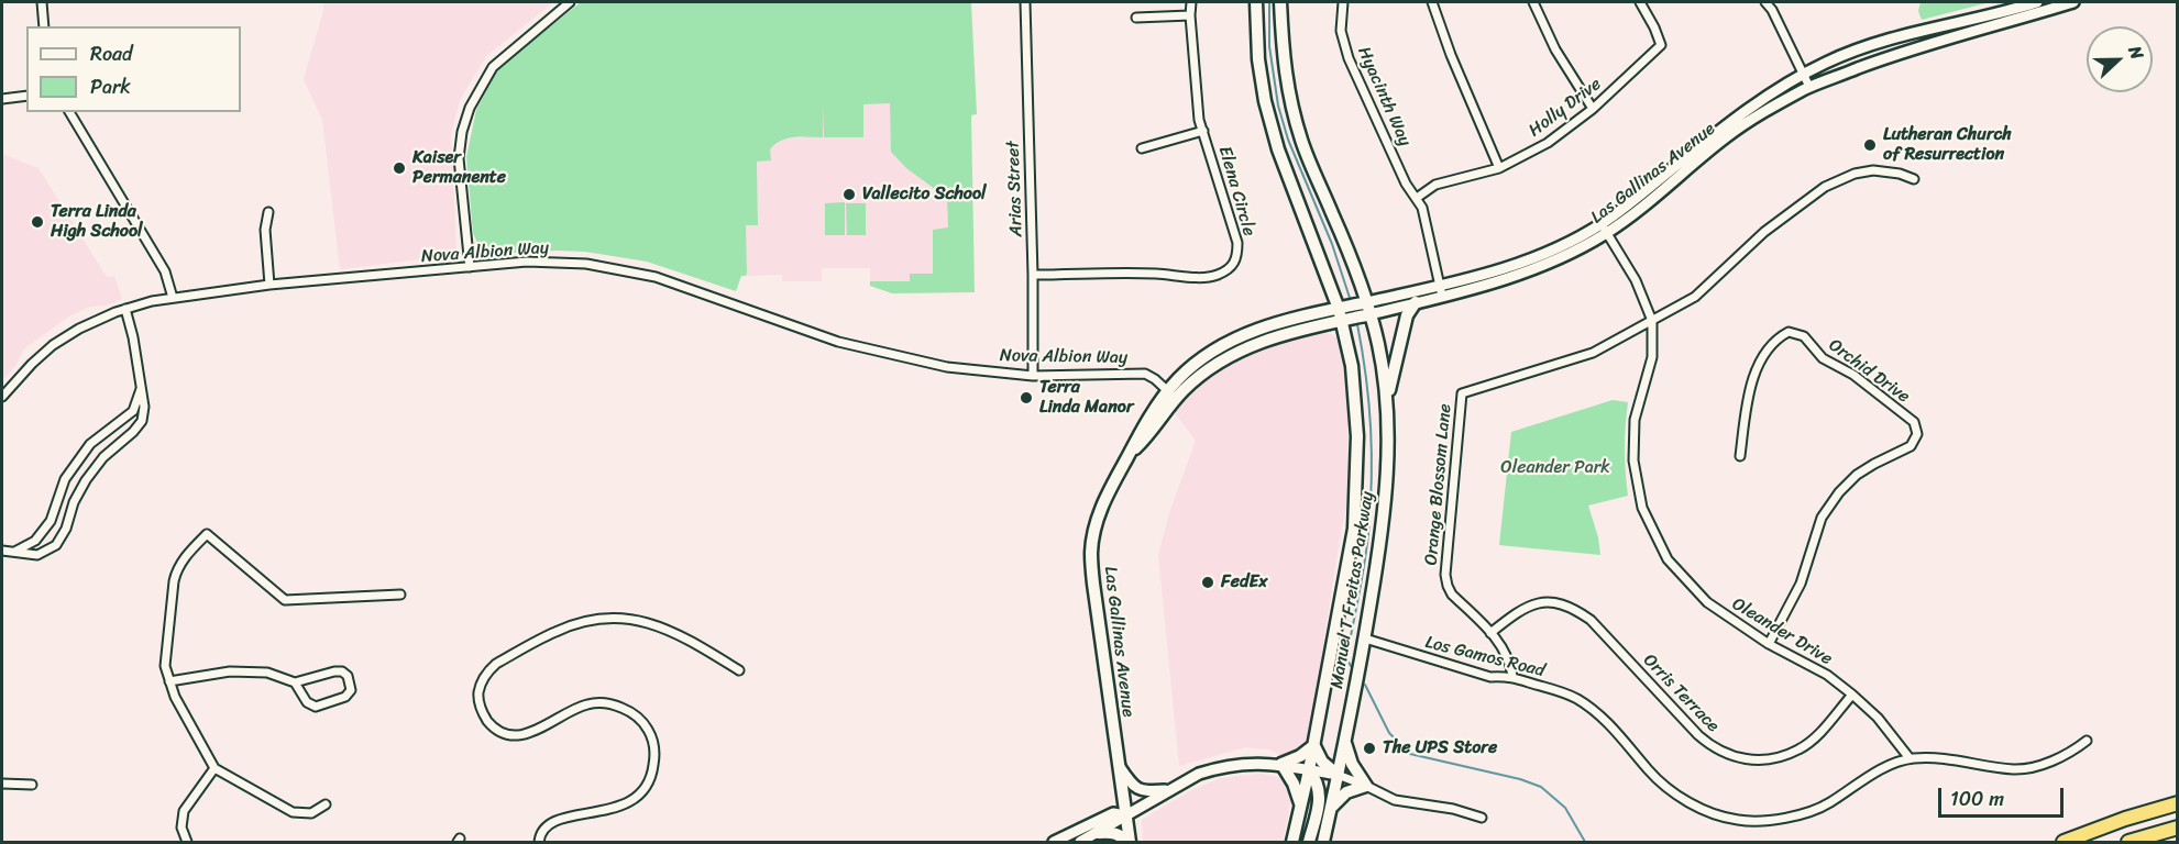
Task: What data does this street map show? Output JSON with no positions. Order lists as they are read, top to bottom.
{
  "streets": {
    "main road": ["Las Gallinas Avenue", "Manuel T Freitas Parkway"],
    "street": [
      "Hyacinth Way",
      "Holly Drive",
      "Arias Street",
      "Elena Circle",
      "Nova Albion Way",
      "Orchid Drive",
      "Orange Blossom Lane",
      "Oleander Drive",
      "Los Gamos Road",
      "Orris Terrace"
    ]
  },
  "crossings": [
    ["Hyacinth Way", "Holly Drive"],
    ["Las Gallinas Avenue", "Nova Albion Way"],
    ["Las Gallinas Avenue", "Manuel T Freitas Parkway"],
    ["Las Gallinas Avenue", "Oleander Drive"],
    ["Arias Street", "Elena Circle"],
    ["Arias Street", "Nova Albion Way"],
    ["Orchid Drive", "Oleander Drive"],
    ["Orange Blossom Lane", "Oleander Drive"],
    ["Orange Blossom Lane", "Los Gamos Road"],
    ["Orange Blossom Lane", "Orris Terrace"],
    ["Manuel T Freitas Parkway", "Los Gamos Road"],
    ["Oleander Drive", "Los Gamos Road"],
    ["Oleander Drive", "Orris Terrace"]
  ],
  "parks": ["Oleander Park"],
  "places": [
    "Lutheran Church of Resurrection",
    "Kaiser Permanente",
    "Vallecito School",
    "Terra Linda High School",
    "Terra Linda Manor",
    "FedEx",
    "The UPS Store"
  ],
  "legend": ["Road", "Park"],
  "scale_bar": "100 m",
  "north": "right"
}
